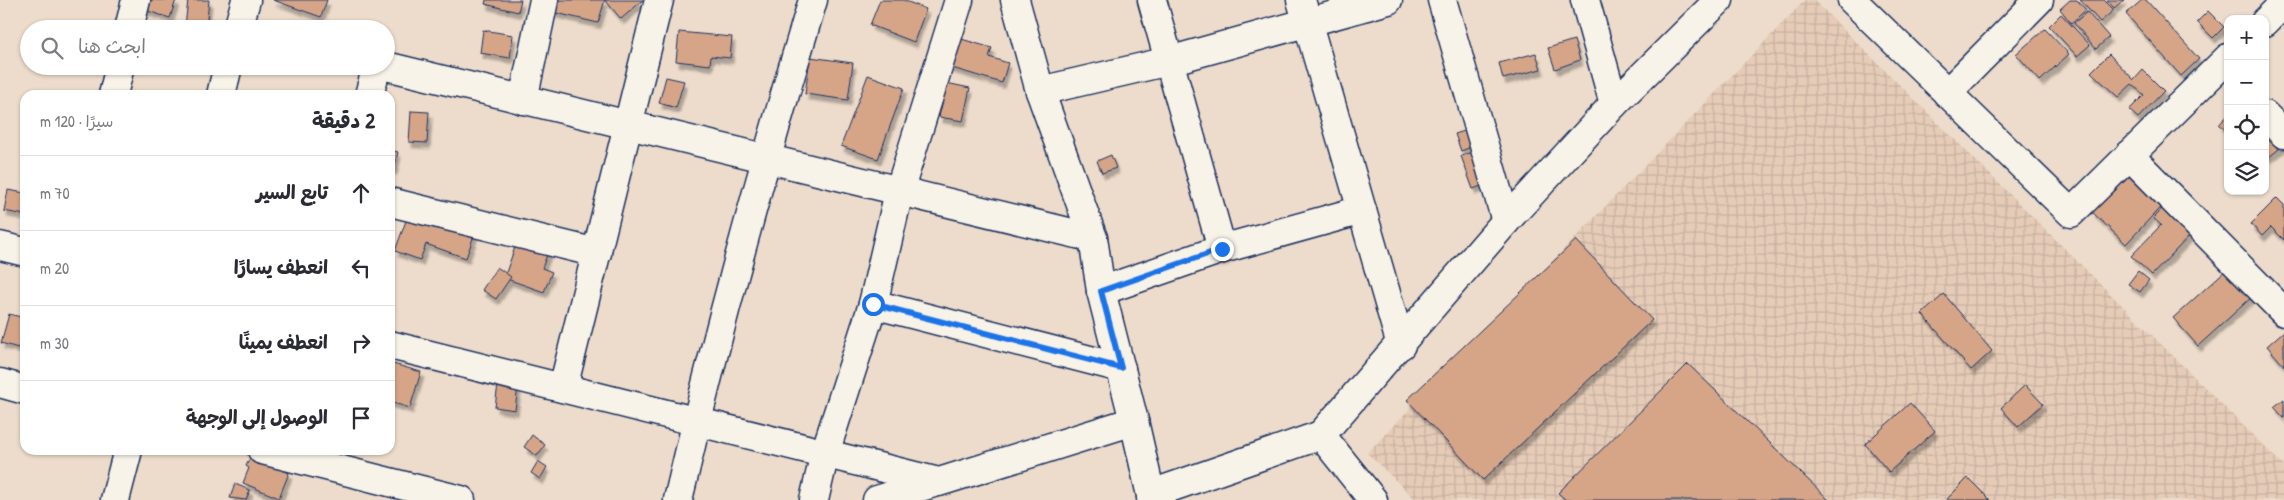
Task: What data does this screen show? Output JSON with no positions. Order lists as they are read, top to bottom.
{
  "page": {
    "map_buttons": ["+", "−"],
    "search": "ابحث هنا",
    "heading": ["2 دقيقة", "سيرًا · 120 m"],
    "list": [
      ["تابع السير", "70 m"],
      ["انعطف يسارًا", "20 m"],
      ["انعطف يمينًا", "30 m"],
      "الوصول إلى الوجهة"
    ]
  }
}
